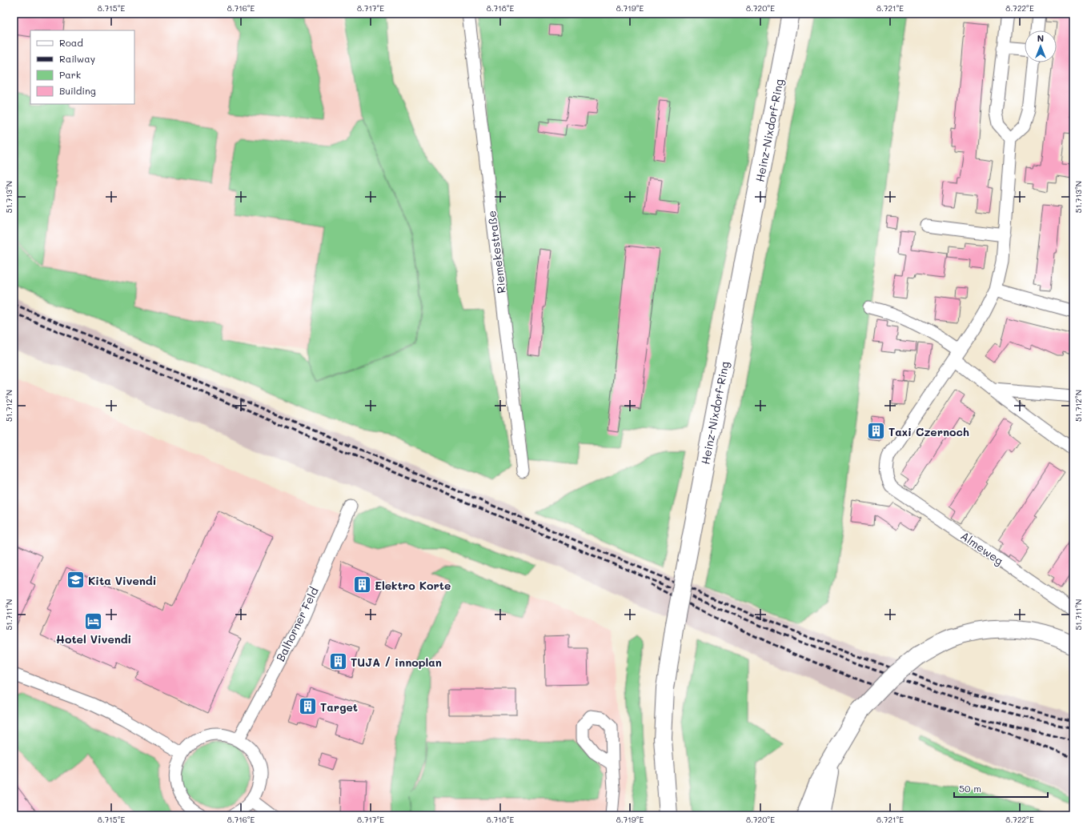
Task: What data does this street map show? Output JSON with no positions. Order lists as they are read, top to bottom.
{
  "streets": {
    "main road": ["Heinz-Nixdorf-Ring"],
    "street": ["Riemekestraße", "Almeweg", "Balhorner Feld"]
  },
  "places": {
    "building": [
      "Taxi Czernoch",
      "Elektro Korte",
      "TUJA / innoplan",
      "Target"
    ],
    "school or university": ["Kita Vivendi"],
    "hotel": ["Hotel Vivendi"]
  },
  "legend": [
    "Road",
    "Railway",
    "Park",
    "Building"
  ],
  "scale_bar": "50 m",
  "north": "top",
  "coordinates": [
    "8.715°E",
    "8.716°E",
    "8.717°E",
    "8.718°E",
    "8.719°E",
    "8.720°E",
    "8.721°E",
    "8.722°E",
    "51.713°N",
    "51.712°N",
    "51.711°N"
  ]
}
